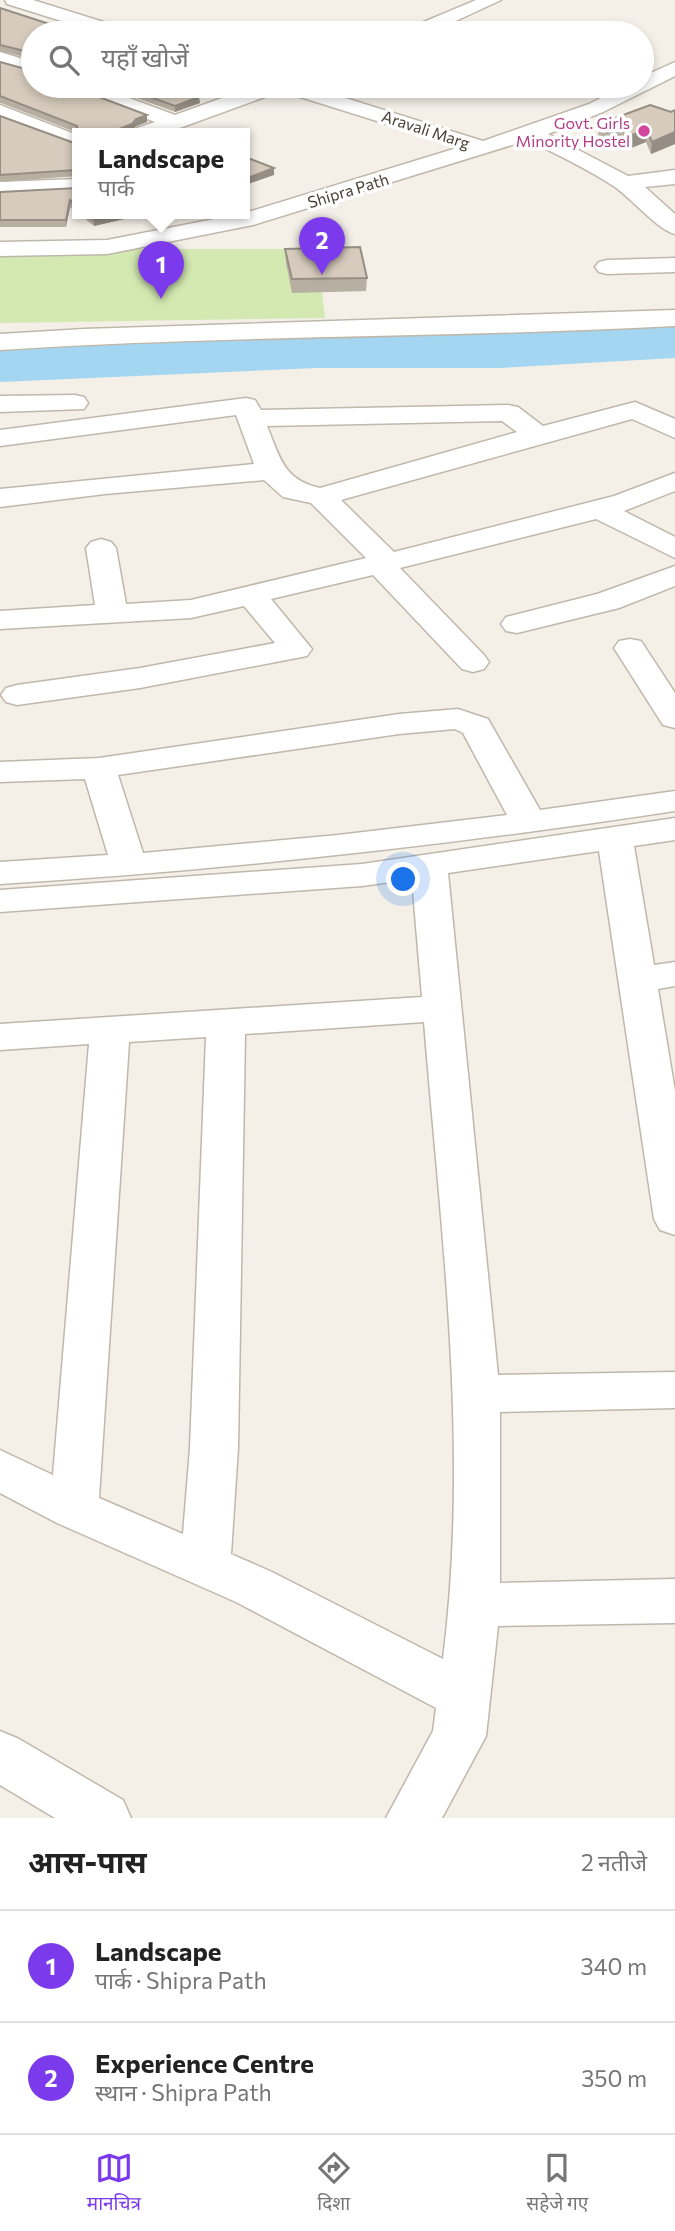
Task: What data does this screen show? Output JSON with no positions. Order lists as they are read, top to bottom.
{
  "streets": {
    "street": ["Aravali Marg", "Shipra Path"]
  },
  "crossings": [
    ["Aravali Marg", "Shipra Path"]
  ],
  "places": ["Govt. Girls Minority Hostel"],
  "page": {
    "search": "यहाँ खोजें",
    "popup": ["Landscape", "पार्क"],
    "pins": ["2", "1"],
    "heading": ["आस-पास", "2 नतीजे"],
    "list": [
      {
        "mark": "1",
        "name": "Landscape",
        "note": "पार्क · Shipra Path",
        "value": "340 m"
      },
      {
        "mark": "2",
        "name": "Experience Centre",
        "note": "स्थान · Shipra Path",
        "value": "350 m"
      }
    ],
    "nav": ["मानचित्र", "दिशा", "सहेजे गए"]
  }
}
